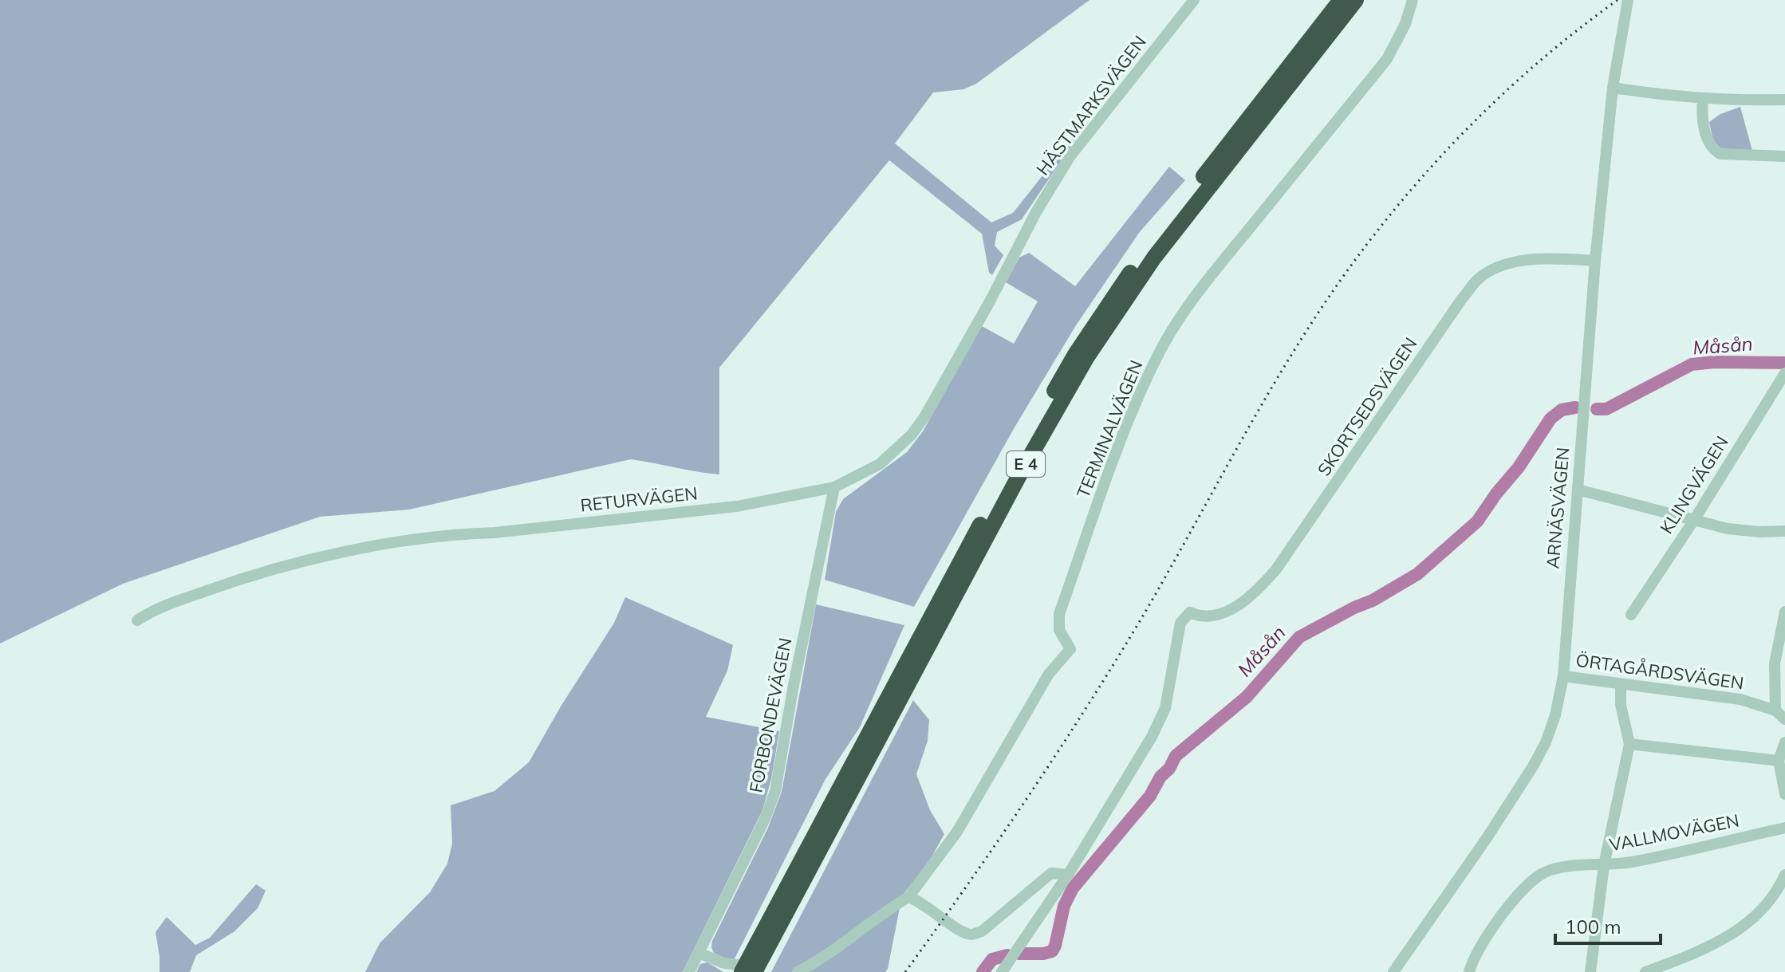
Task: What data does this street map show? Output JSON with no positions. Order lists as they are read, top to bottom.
{
  "streets": {
    "highway": ["E 4"],
    "street": [
      "HÄSTMARKSVÄGEN",
      "SKORTSEDSVÄGEN",
      "TERMINALVÄGEN",
      "KLINGVÄGEN",
      "RETURVÄGEN",
      "ARNÄSVÄGEN",
      "ÖRTAGÅRDSVÄGEN",
      "FORBONDEVÄGEN",
      "VALLMOVÄGEN"
    ]
  },
  "crossings": [
    ["HÄSTMARKSVÄGEN", "RETURVÄGEN"],
    ["SKORTSEDSVÄGEN", "ARNÄSVÄGEN"],
    ["RETURVÄGEN", "FORBONDEVÄGEN"],
    ["ARNÄSVÄGEN", "ÖRTAGÅRDSVÄGEN"]
  ],
  "water": ["Måsån"],
  "scale_bar": "100 m"
}
